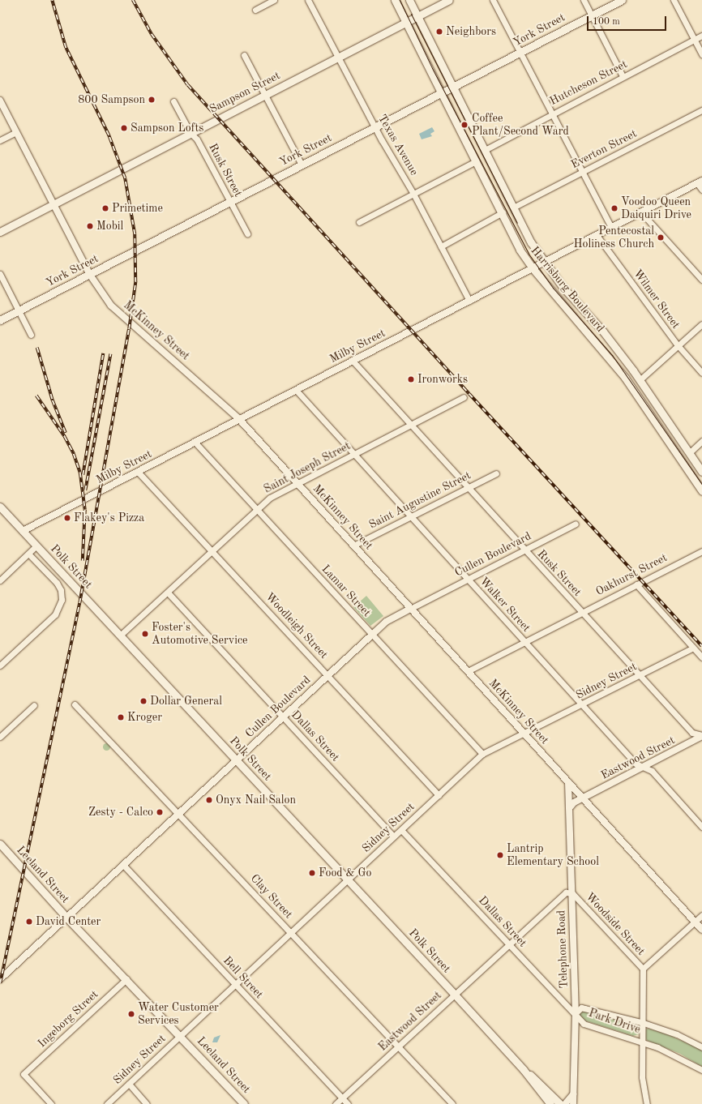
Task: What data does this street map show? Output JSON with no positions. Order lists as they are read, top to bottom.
{
  "streets": {
    "main road": [
      "York Street",
      "Sampson Street",
      "Harrisburg Boulevard",
      "Polk Street",
      "Leeland Street"
    ],
    "street": [
      "Hutcheson Street",
      "Texas Avenue",
      "Everton Street",
      "Rusk Street",
      "Wilmer Street",
      "McKinney Street",
      "Milby Street",
      "Saint Joseph Street",
      "Saint Augustine Street",
      "Cullen Boulevard",
      "Oakhurst Street",
      "Lamar Street",
      "Walker Street",
      "Woodleigh Street",
      "Sidney Street",
      "Dallas Street",
      "Eastwood Street",
      "Clay Street",
      "Woodside Street",
      "Telephone Road",
      "Bell Street",
      "Ingeborg Street",
      "Park Drive"
    ]
  },
  "crossings": [
    ["York Street", "Texas Avenue"],
    ["York Street", "Rusk Street"],
    ["York Street", "Harrisburg Boulevard"],
    ["York Street", "McKinney Street"],
    ["Hutcheson Street", "Harrisburg Boulevard"],
    ["Sampson Street", "Texas Avenue"],
    ["Sampson Street", "Rusk Street"],
    ["Sampson Street", "Harrisburg Boulevard"],
    ["Sampson Street", "McKinney Street"],
    ["Texas Avenue", "Milby Street"],
    ["Everton Street", "Harrisburg Boulevard"],
    ["Rusk Street", "Milby Street"],
    ["Rusk Street", "Saint Joseph Street"],
    ["Rusk Street", "Saint Augustine Street"],
    ["Rusk Street", "Cullen Boulevard"],
    ["Rusk Street", "Oakhurst Street"],
    ["Rusk Street", "Sidney Street"],
    ["Rusk Street", "Eastwood Street"],
    ["Harrisburg Boulevard", "Milby Street"],
    ["Wilmer Street", "Milby Street"],
    ["McKinney Street", "Milby Street"],
    ["McKinney Street", "Saint Joseph Street"],
    ["McKinney Street", "Saint Augustine Street"],
    ["McKinney Street", "Cullen Boulevard"],
    ["McKinney Street", "Oakhurst Street"],
    ["McKinney Street", "Sidney Street"],
    ["McKinney Street", "Eastwood Street"],
    ["McKinney Street", "Telephone Road"],
    ["Milby Street", "Polk Street"],
    ["Milby Street", "Lamar Street"],
    ["Milby Street", "Walker Street"],
    ["Milby Street", "Woodleigh Street"],
    ["Saint Joseph Street", "Polk Street"],
    ["Saint Joseph Street", "Lamar Street"],
    ["Saint Joseph Street", "Walker Street"],
    ["Saint Joseph Street", "Woodleigh Street"],
    ["Saint Joseph Street", "Dallas Street"],
    ["Saint Augustine Street", "Walker Street"],
    ["Cullen Boulevard", "Polk Street"],
    ["Cullen Boulevard", "Lamar Street"],
    ["Cullen Boulevard", "Walker Street"],
    ["Cullen Boulevard", "Woodleigh Street"],
    ["Cullen Boulevard", "Dallas Street"],
    ["Cullen Boulevard", "Leeland Street"],
    ["Cullen Boulevard", "Clay Street"],
    ["Cullen Boulevard", "Bell Street"],
    ["Polk Street", "Sidney Street"],
    ["Polk Street", "Eastwood Street"],
    ["Oakhurst Street", "Walker Street"],
    ["Lamar Street", "Sidney Street"],
    ["Walker Street", "Sidney Street"],
    ["Walker Street", "Eastwood Street"],
    ["Woodleigh Street", "Sidney Street"],
    ["Sidney Street", "Dallas Street"],
    ["Sidney Street", "Leeland Street"],
    ["Sidney Street", "Clay Street"],
    ["Sidney Street", "Bell Street"],
    ["Dallas Street", "Eastwood Street"],
    ["Dallas Street", "Telephone Road"],
    ["Dallas Street", "Park Drive"],
    ["Eastwood Street", "Clay Street"],
    ["Eastwood Street", "Woodside Street"],
    ["Eastwood Street", "Telephone Road"],
    ["Eastwood Street", "Bell Street"],
    ["Leeland Street", "Ingeborg Street"],
    ["Woodside Street", "Telephone Road"],
    ["Woodside Street", "Park Drive"],
    ["Telephone Road", "Park Drive"]
  ],
  "places": [
    "Neighbors",
    "800 Sampson",
    "Coffee Plant/Second Ward",
    "Sampson Lofts",
    "Primetime",
    "Voodoo Queen Daiquiri Drive",
    "Mobil",
    "Pentecostal Holiness Church",
    "Ironworks",
    "Flakey's Pizza",
    "Foster's Automotive Service",
    "Dollar General",
    "Kroger",
    "Onyx Nail Salon",
    "Zesty - Calco",
    "Lantrip Elementary School",
    "Food & Go",
    "David Center",
    "Water Customer Services"
  ],
  "scale_bar": "100 m"
}
